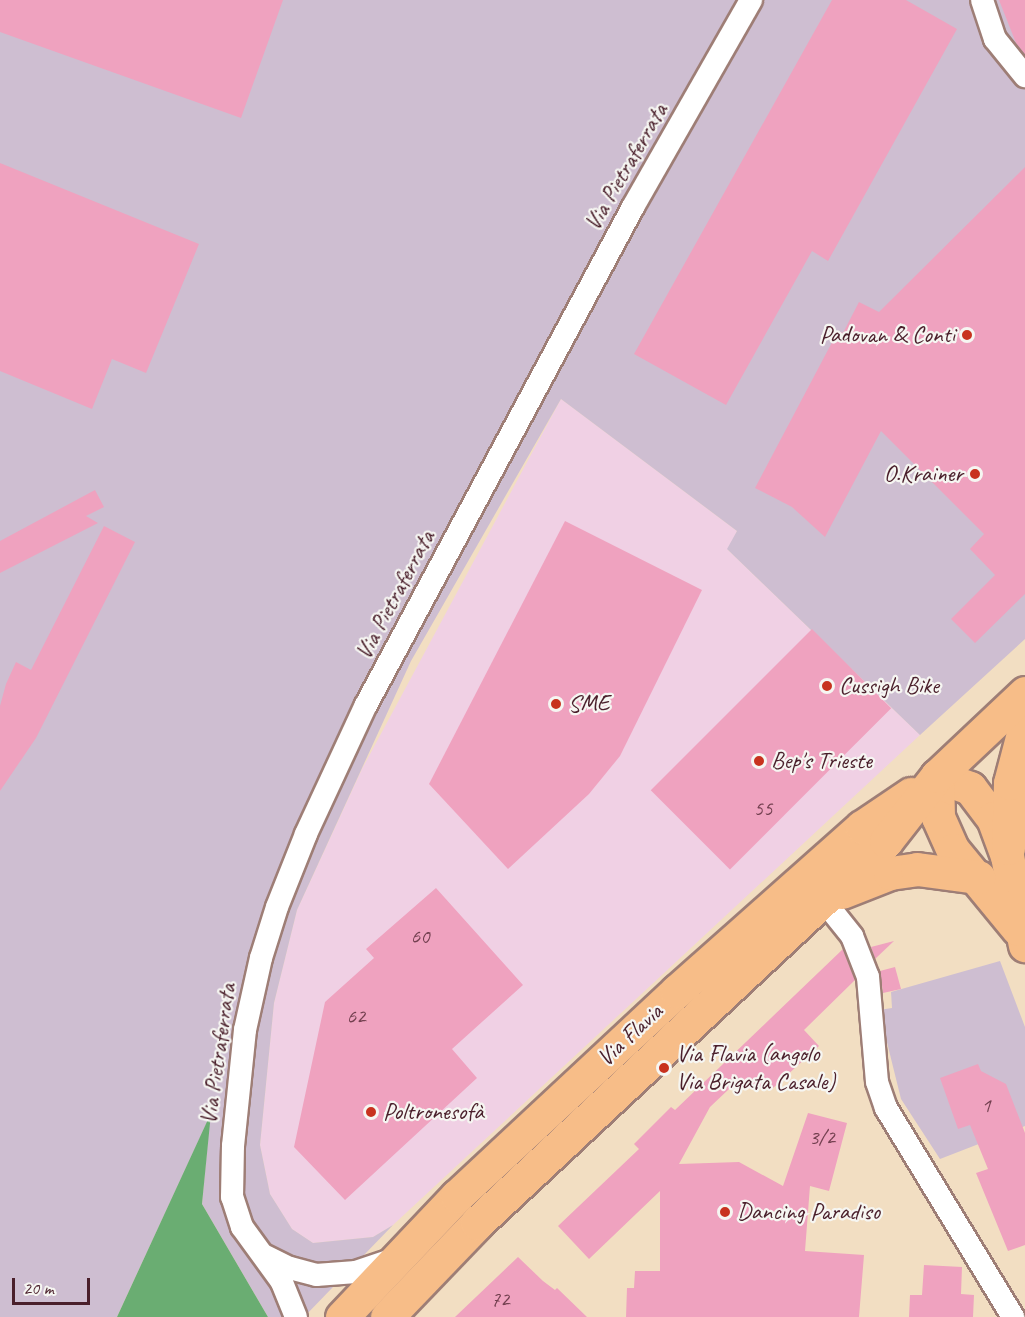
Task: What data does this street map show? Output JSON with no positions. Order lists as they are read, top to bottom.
{
  "streets": {
    "main road": ["Via Flavia"],
    "street": ["Via Pietraferrata"]
  },
  "crossings": [
    ["Via Pietraferrata", "Via Flavia"]
  ],
  "places": [
    "Padovan & Conti",
    "O.Krainer",
    "Cussigh Bike",
    "SME",
    "Bep's Trieste",
    "Via Flavia (angolo Via Brigata Casale)",
    "Poltronesofà",
    "Dancing Paradiso"
  ],
  "house_numbers": [
    "55",
    "60",
    "62",
    "1",
    "3/2",
    "72"
  ],
  "scale_bar": "20 m"
}
